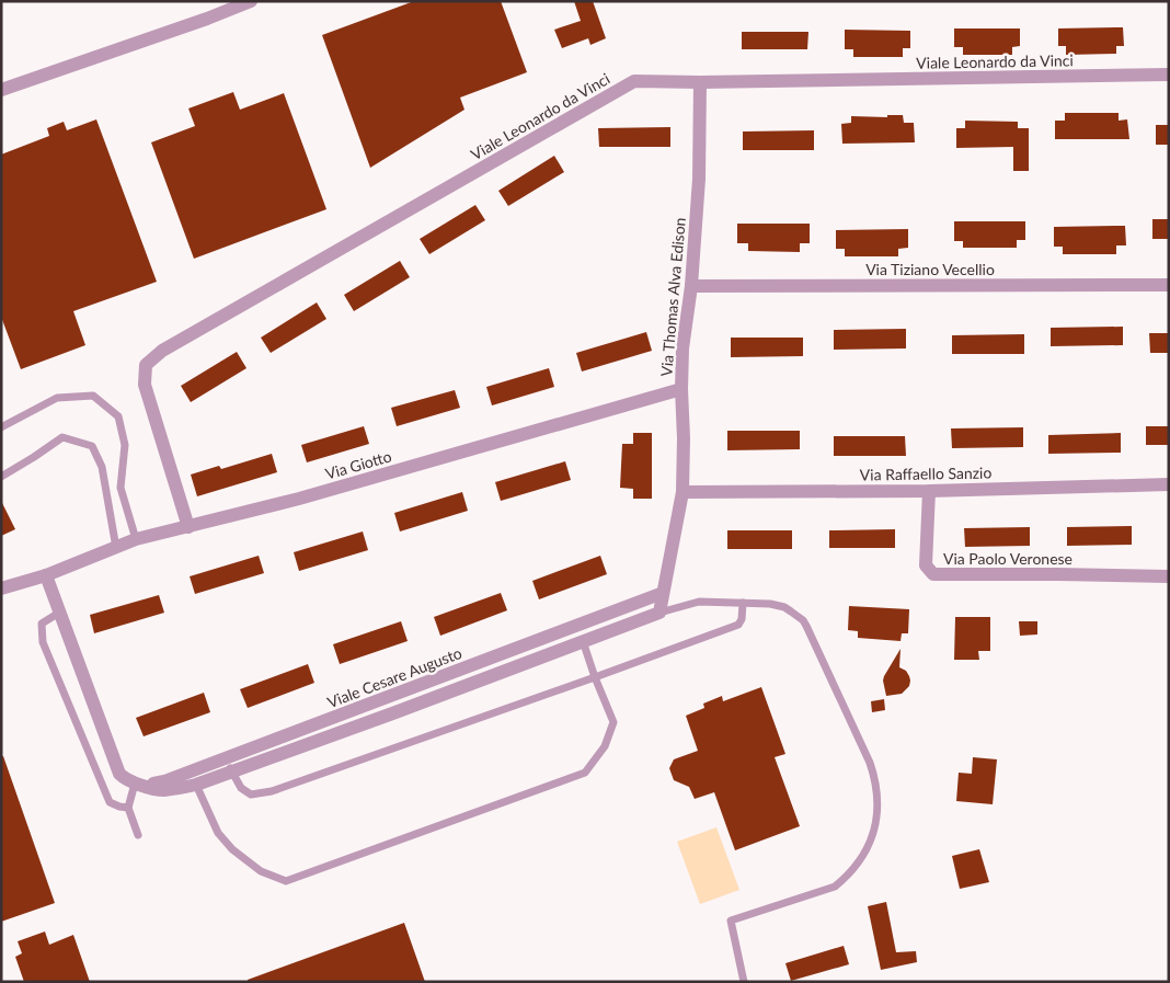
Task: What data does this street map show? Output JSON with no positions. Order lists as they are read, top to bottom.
{
  "streets": {
    "street": [
      "Viale Leonardo da Vinci",
      "Via Tiziano Vecellio",
      "Via Thomas Alva Edison",
      "Via Giotto",
      "Via Raffaello Sanzio",
      "Via Paolo Veronese",
      "Viale Cesare Augusto"
    ]
  },
  "crossings": [
    ["Viale Leonardo da Vinci", "Via Thomas Alva Edison"],
    ["Viale Leonardo da Vinci", "Via Giotto"],
    ["Via Tiziano Vecellio", "Via Thomas Alva Edison"],
    ["Via Thomas Alva Edison", "Via Giotto"],
    ["Via Thomas Alva Edison", "Via Raffaello Sanzio"],
    ["Via Thomas Alva Edison", "Viale Cesare Augusto"],
    ["Via Raffaello Sanzio", "Via Paolo Veronese"]
  ]
}
